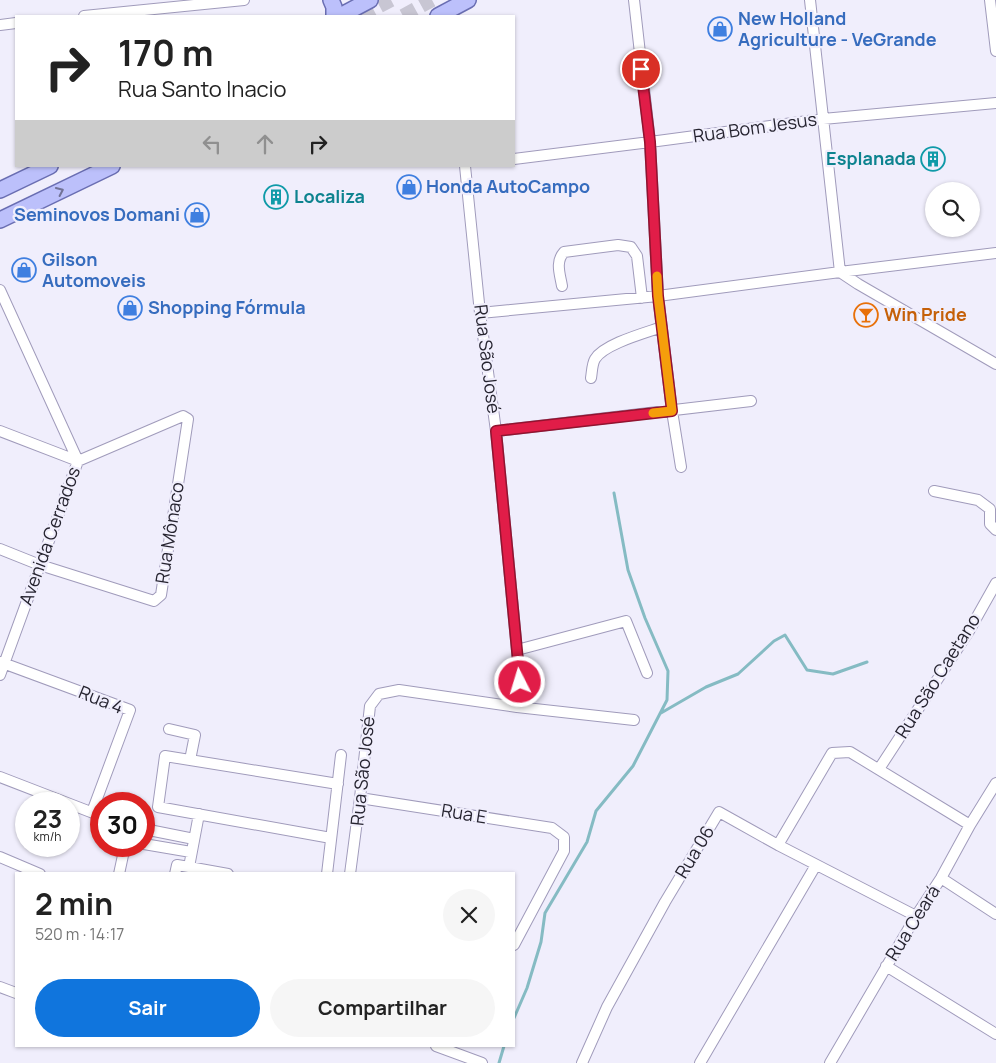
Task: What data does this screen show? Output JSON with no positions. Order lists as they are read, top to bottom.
{
  "streets": {
    "street": [
      "Rua Bom Jesus",
      "Rua São José",
      "Rua Mônaco",
      "Avenida Cerrados",
      "Rua São Caetano",
      "Rua 4",
      "Rua E",
      "Rua 06",
      "Rua Ceará"
    ]
  },
  "crossings": [
    ["Rua São José", "Rua E"],
    ["Rua Mônaco", "Avenida Cerrados"],
    ["Avenida Cerrados", "Rua 4"],
    ["Rua 06", "Rua Ceará"]
  ],
  "places": {
    "shop": [
      "New Holland Agriculture - VeGrande",
      "Honda AutoCampo",
      "Seminovos Domani",
      "Gilson Automoveis",
      "Shopping Fórmula"
    ],
    "building": ["Esplanada", "Localiza"],
    "bar": ["Win Pride"]
  },
  "page": {
    "turn": ["170 m", "Rua Santo Inacio"],
    "speed": "23 km/h",
    "limit": "30",
    "heading": ["2 min", "520 m · 14:17"],
    "buttons": ["Sair", "Compartilhar"]
  }
}
